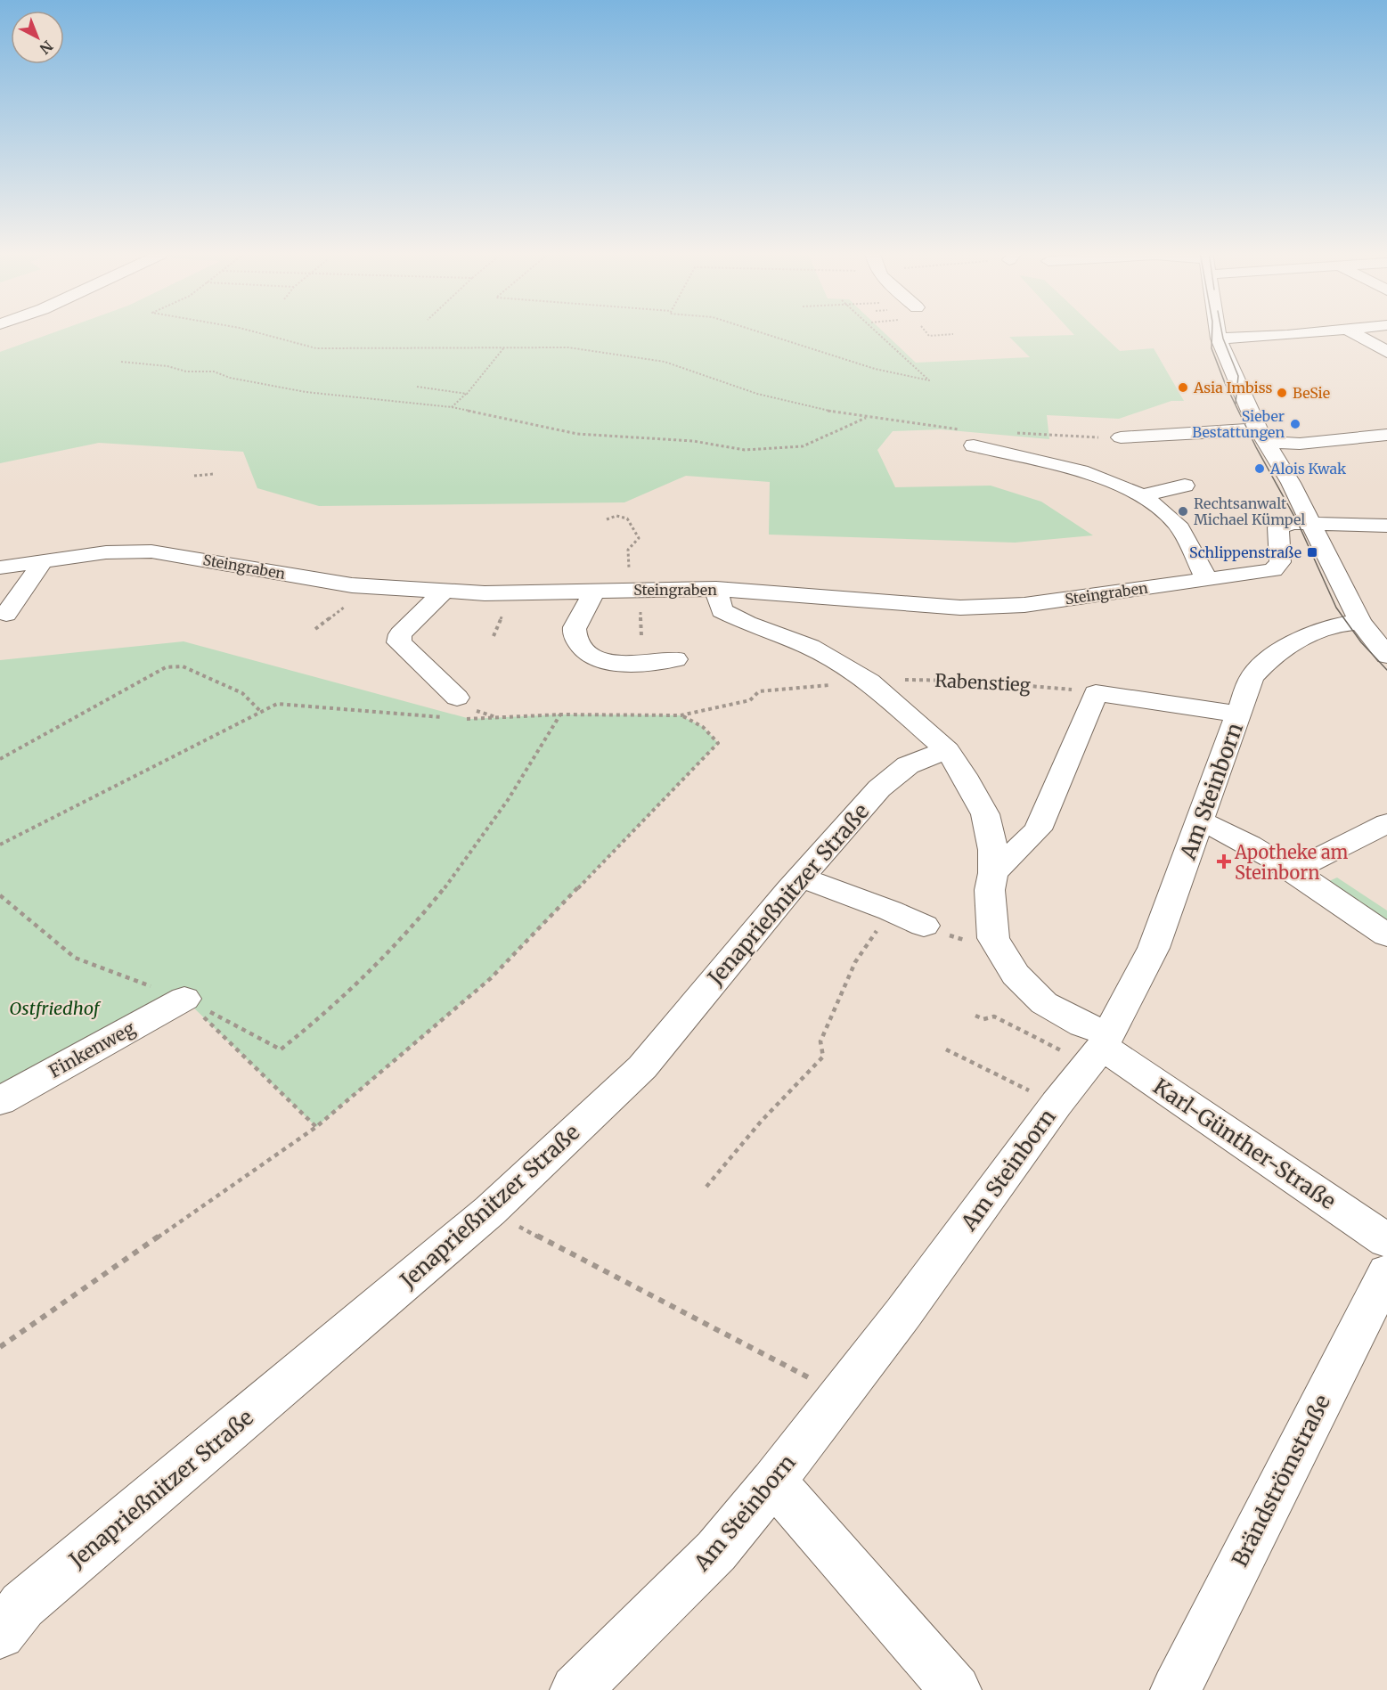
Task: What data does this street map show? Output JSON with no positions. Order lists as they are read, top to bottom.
{
  "streets": {
    "street": [
      "Steingraben",
      "Am Steinborn",
      "Jenaprießnitzer Straße",
      "Finkenweg",
      "Karl-Günther-Straße",
      "Brändströmstraße"
    ],
    "path": ["Rabenstieg"]
  },
  "crossings": [
    ["Am Steinborn", "Karl-Günther-Straße"]
  ],
  "parks": ["Ostfriedhof"],
  "places": {
    "other": [
      "Asia Imbiss",
      "BeSie",
      "Sieber Bestattungen",
      "Alois Kwak",
      "Rechtsanwalt Michael Kümpel"
    ],
    "transit": ["Schlippenstraße"],
    "health": ["Apotheke am Steinborn"]
  },
  "north": "bottom right"
}
